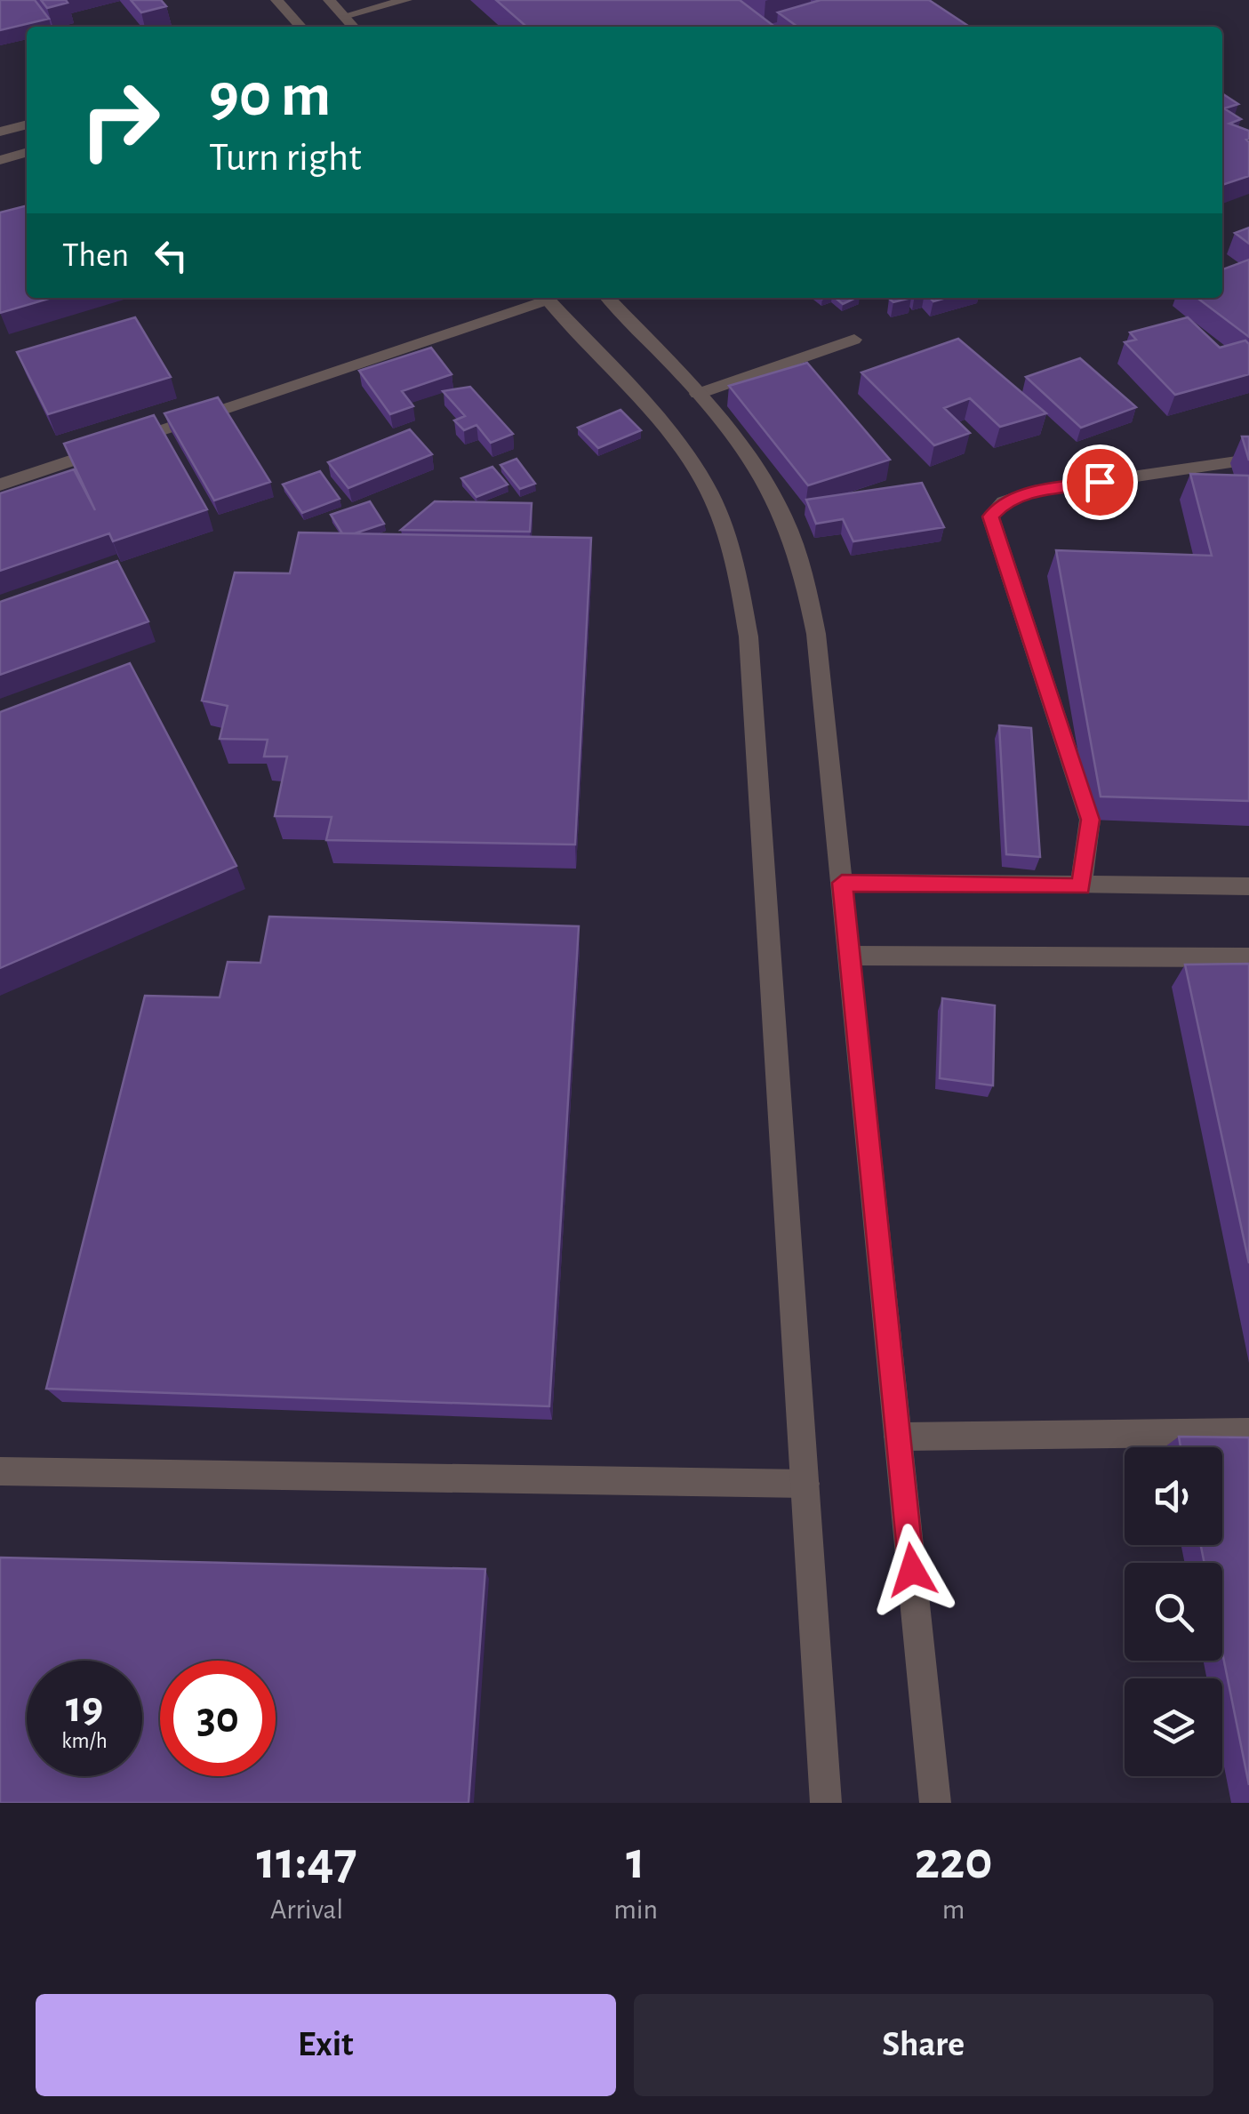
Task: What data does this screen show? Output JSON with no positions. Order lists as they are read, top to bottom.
{
  "page": {
    "turn": ["90 m", "Turn right"],
    "then": "Then",
    "speed": "19 km/h",
    "limit": "30",
    "eta": [
      "11:47",
      "Arrival",
      "1",
      "min",
      "220",
      "m"
    ],
    "buttons": ["Exit", "Share"]
  }
}
